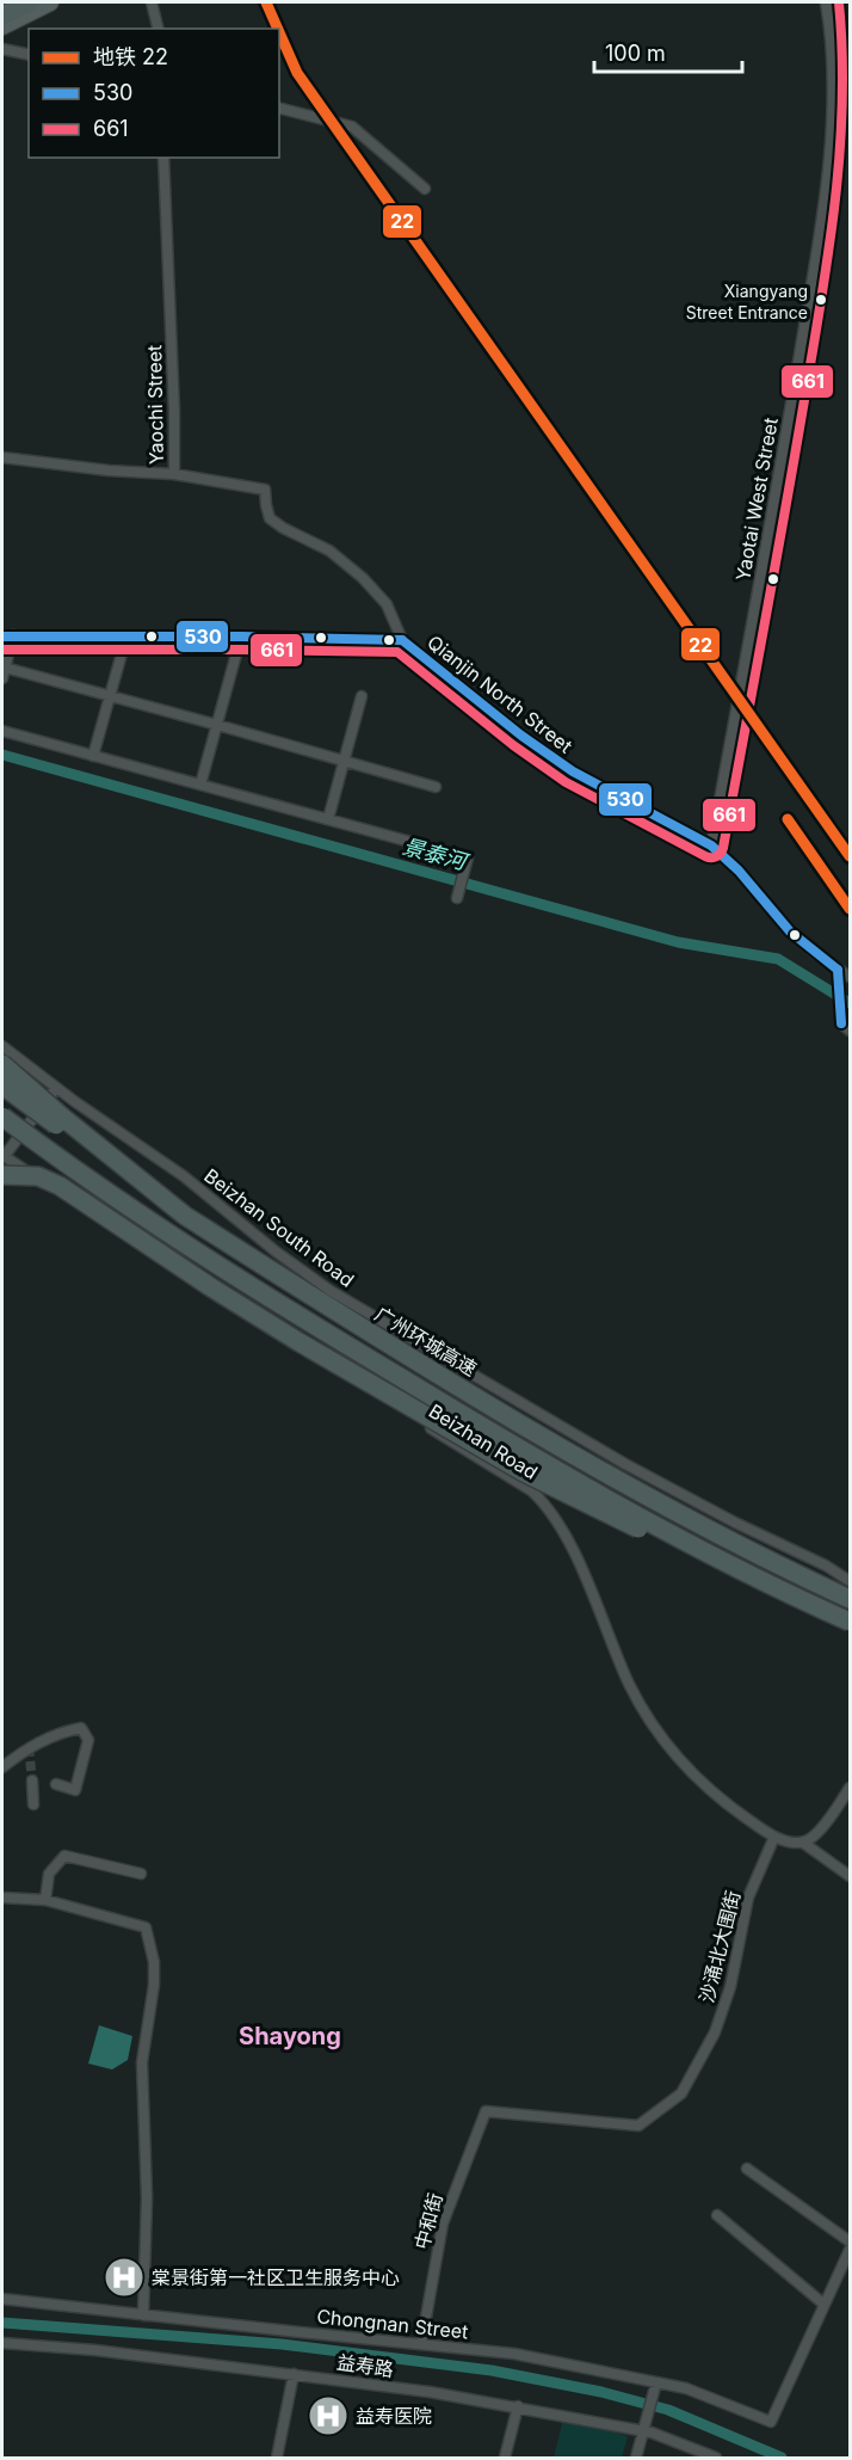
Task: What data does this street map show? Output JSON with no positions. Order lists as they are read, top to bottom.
{
  "streets": {
    "highway": ["广州环城高速"],
    "street": [
      "Yaochi Street",
      "Yaotai West Street",
      "Qianjin North Street",
      "Beizhan South Road",
      "Beizhan Road",
      "沙涌北大围街",
      "中和街",
      "Chongnan Street",
      "益寿路"
    ]
  },
  "crossings": [
    ["Yaochi Street", "Qianjin North Street"],
    ["Yaotai West Street", "Qianjin North Street"],
    ["Beizhan Road", "沙涌北大围街"],
    ["沙涌北大围街", "中和街"],
    ["中和街", "Chongnan Street"]
  ],
  "districts": ["Shayong"],
  "water": ["景泰河"],
  "places": {
    "other": ["Xiangyang Street Entrance"],
    "hospital": ["棠景街第一社区卫生服务中心", "益寿医院"]
  },
  "lines": ["metro line 22", "transit line 661", "transit line 530"],
  "legend": ["地铁 22", "530", "661"],
  "scale_bar": "100 m"
}
